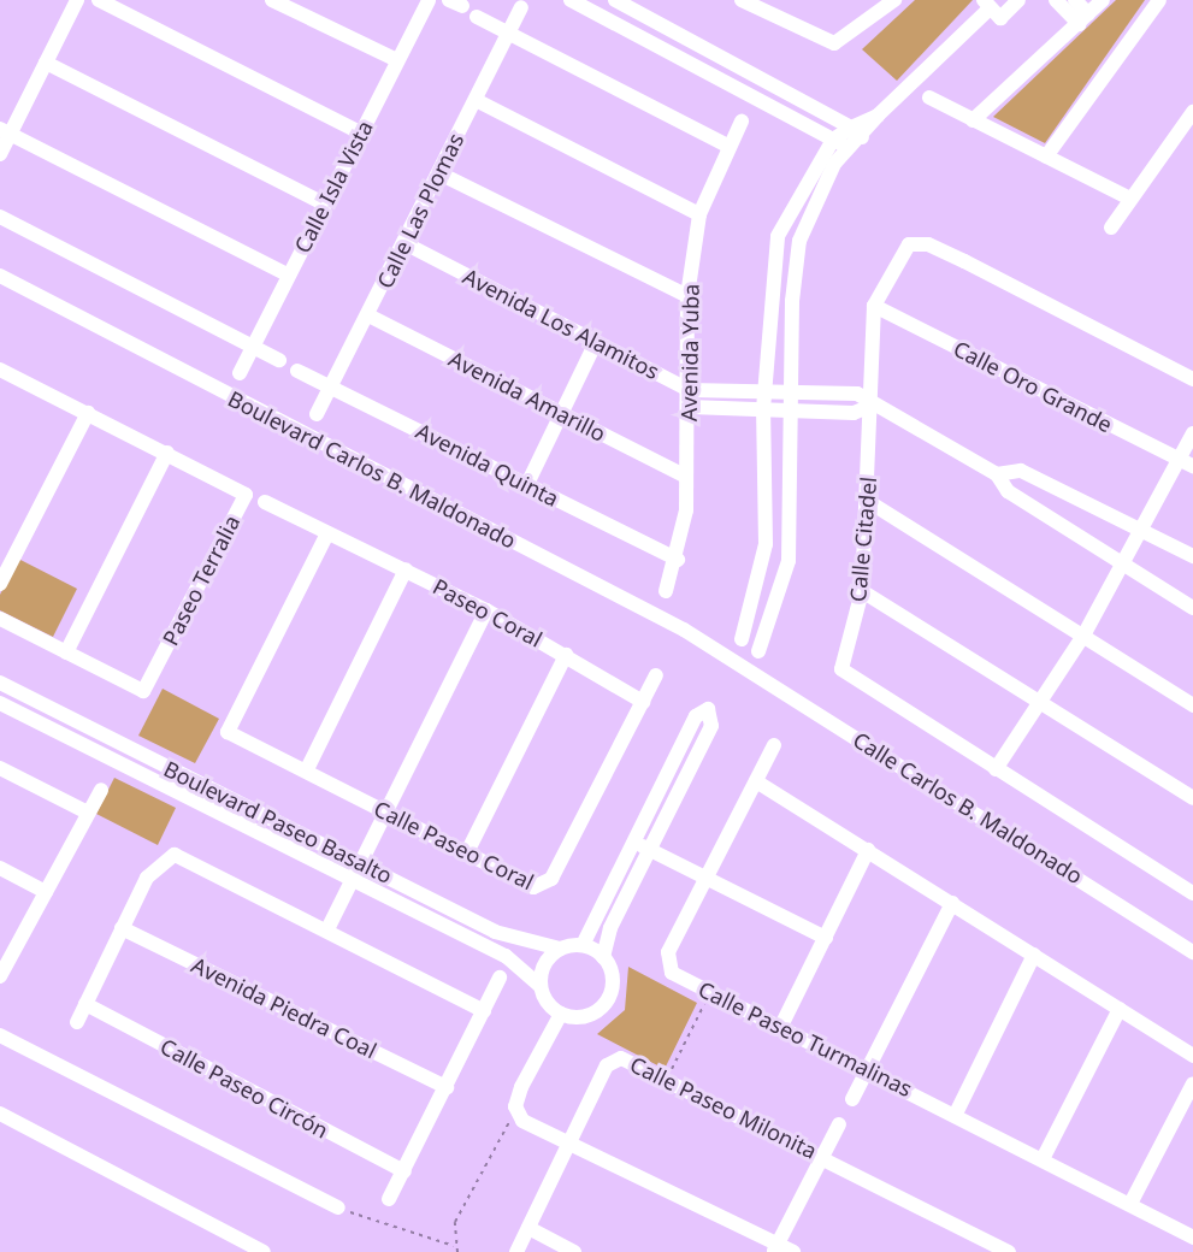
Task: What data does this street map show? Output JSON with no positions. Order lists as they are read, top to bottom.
{
  "streets": {
    "street": [
      "Calle Isla Vista",
      "Calle Las Plomas",
      "Avenida Los Alamitos",
      "Avenida Yuba",
      "Calle Oro Grande",
      "Avenida Amarillo",
      "Avenida Quinta",
      "Boulevard Carlos B. Maldonado",
      "Calle Citadel",
      "Paseo Terralia",
      "Paseo Coral",
      "Calle Carlos B. Maldonado",
      "Boulevard Paseo Basalto",
      "Calle Paseo Coral",
      "Avenida Piedra Coal",
      "Calle Paseo Turmalinas",
      "Calle Paseo Circón",
      "Calle Paseo Milonita"
    ]
  },
  "crossings": [
    ["Calle Las Plomas", "Avenida Los Alamitos"],
    ["Calle Las Plomas", "Avenida Amarillo"],
    ["Calle Las Plomas", "Avenida Quinta"],
    ["Avenida Los Alamitos", "Avenida Yuba"],
    ["Avenida Los Alamitos", "Calle Citadel"],
    ["Avenida Yuba", "Avenida Amarillo"],
    ["Avenida Yuba", "Avenida Quinta"],
    ["Calle Oro Grande", "Calle Citadel"],
    ["Boulevard Carlos B. Maldonado", "Calle Carlos B. Maldonado"],
    ["Paseo Coral", "Calle Paseo Coral"]
  ]
}
